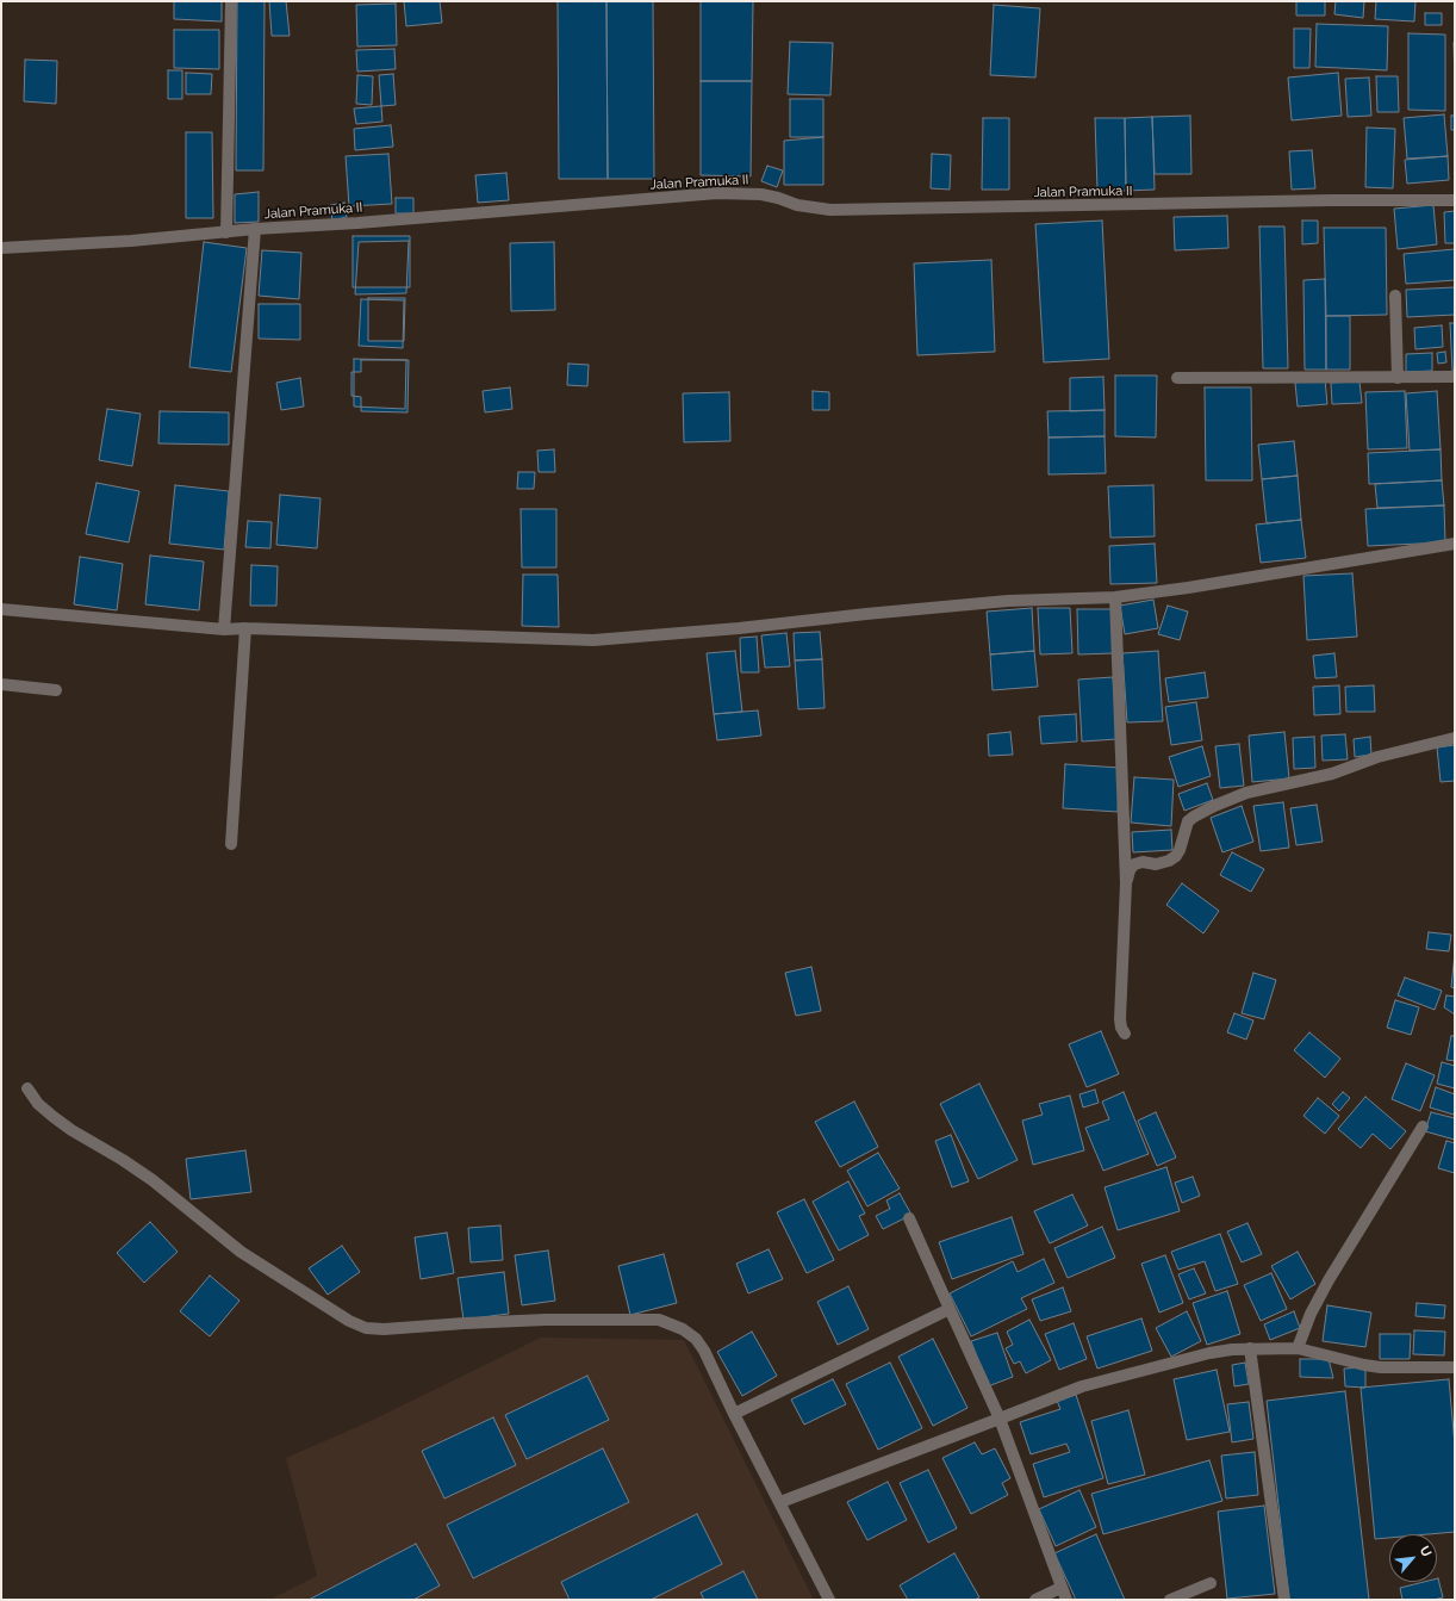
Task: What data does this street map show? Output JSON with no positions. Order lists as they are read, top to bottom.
{
  "streets": {
    "street": ["Jalan Pramuka II"]
  },
  "north": "top right"
}
